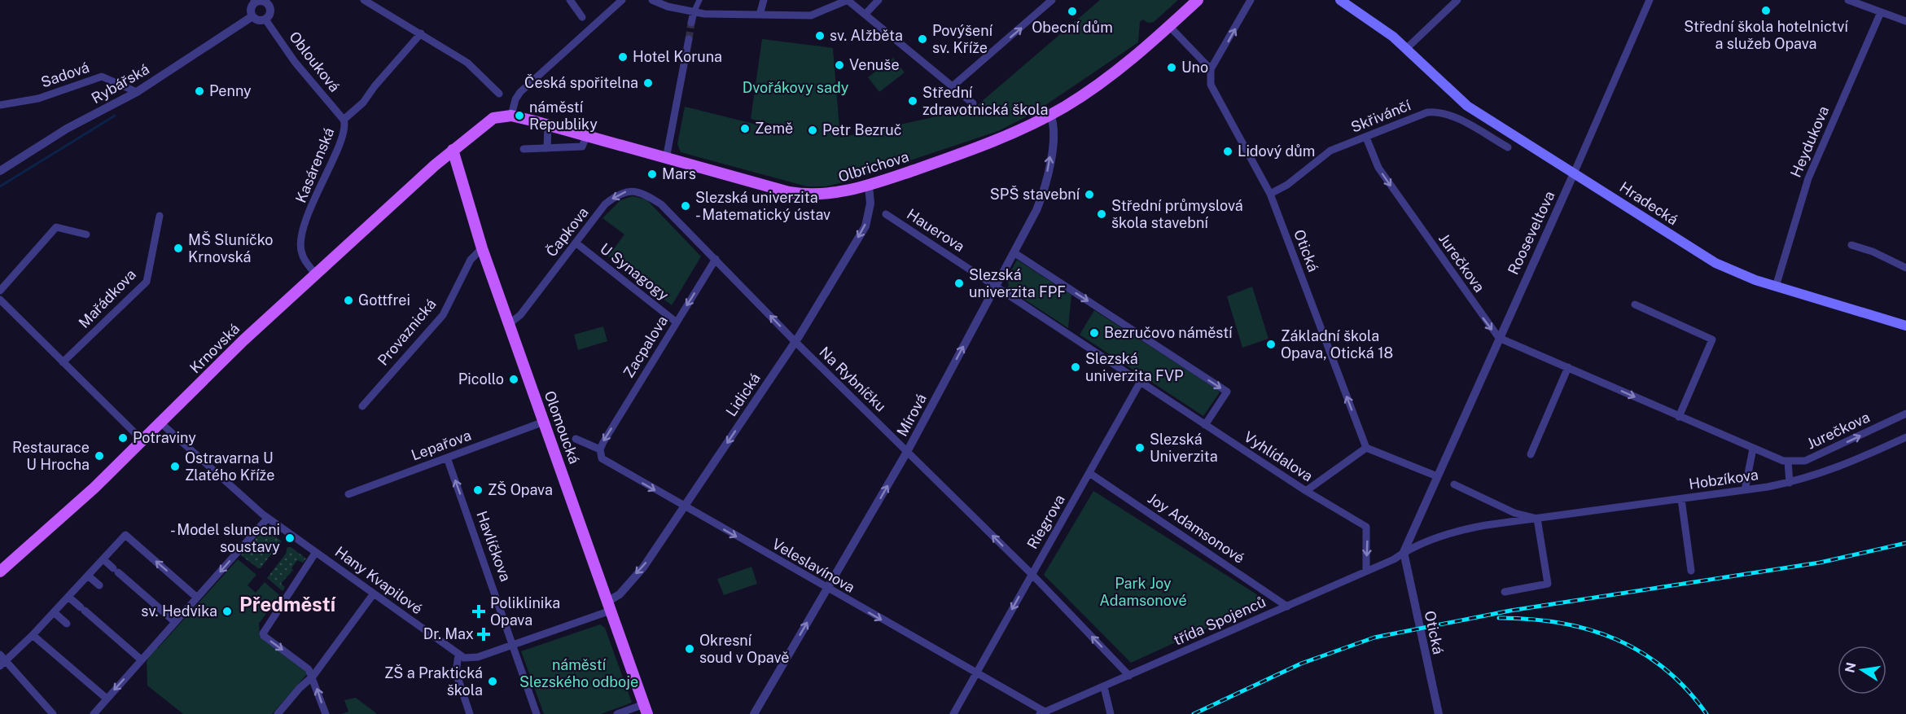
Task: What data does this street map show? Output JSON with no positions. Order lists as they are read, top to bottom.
{
  "streets": {
    "main road": [
      "Olbrichova",
      "Hradecká",
      "Krnovská",
      "Olomoucká"
    ],
    "street": [
      "Oblouková",
      "Sadová",
      "Rybářská",
      "Skřivánčí",
      "Heydukova",
      "Kasárenská",
      "Hauerova",
      "Čapkova",
      "Rooseveltova",
      "Otická",
      "Jurečkova",
      "U Synagogy",
      "Mařádkova",
      "Provaznická",
      "Zacpalova",
      "Na Rybníčku",
      "Lidická",
      "Mírová",
      "Lepařova",
      "Vyhlídalova",
      "Hobzíkova",
      "Riegrova",
      "Joy Adamsonové",
      "Havlíčkova",
      "Veleslavínova",
      "Hany Kvapilové",
      "třída Spojenců"
    ]
  },
  "crossings": [
    ["Oblouková", "Rybářská"],
    ["Oblouková", "Kasárenská"],
    ["Sadová", "Rybářská"],
    ["Skřivánčí", "Otická"],
    ["Skřivánčí", "Jurečkova"],
    ["Heydukova", "Hradecká"],
    ["Kasárenská", "Krnovská"],
    ["Olbrichova", "Lidická"],
    ["Olbrichova", "Mírová"],
    ["Hradecká", "Rooseveltova"],
    ["Hauerova", "Mírová"],
    ["Čapkova", "U Synagogy"],
    ["Čapkova", "Na Rybníčku"],
    ["Čapkova", "Olomoucká"],
    ["Rooseveltova", "Jurečkova"],
    ["Otická", "Hobzíkova"],
    ["Otická", "třída Spojenců"],
    ["U Synagogy", "Zacpalova"],
    ["Provaznická", "Olomoucká"],
    ["Zacpalova", "Na Rybníčku"],
    ["Zacpalova", "Veleslavínova"],
    ["Krnovská", "Olomoucká"],
    ["Krnovská", "Hany Kvapilové"],
    ["Na Rybníčku", "Lidická"],
    ["Na Rybníčku", "Mírová"],
    ["Na Rybníčku", "Riegrova"],
    ["Na Rybníčku", "třída Spojenců"],
    ["Lidická", "Olomoucká"],
    ["Lidická", "Veleslavínova"],
    ["Mírová", "Veleslavínova"],
    ["Olomoucká", "Lepařova"],
    ["Lepařova", "Havlíčkova"],
    ["Vyhlídalova", "Riegrova"],
    ["Vyhlídalova", "třída Spojenců"],
    ["Hobzíkova", "třída Spojenců"],
    ["Riegrova", "Joy Adamsonové"],
    ["Riegrova", "Veleslavínova"],
    ["Joy Adamsonové", "třída Spojenců"],
    ["Veleslavínova", "třída Spojenců"]
  ],
  "one_way": [
    "Čapkova",
    "Otická",
    "Jurečkova",
    "Zacpalova",
    "Na Rybníčku",
    "Lidická",
    "Mírová",
    "Havlíčkova",
    "Veleslavínova"
  ],
  "districts": ["Předměstí"],
  "parks": ["Dvořákovy sady", "Park Joy Adamsonové", "náměstí Slezského odboje"],
  "places": {
    "other": [
      "Střední škola hotelnictví a služeb Opava",
      "Obecní dům",
      "sv. Alžběta",
      "Povýšení sv. Kříže",
      "Hotel Koruna",
      "Venuše",
      "Uno",
      "Česká spořitelna",
      "Penny",
      "Střední zdravotnická škola",
      "náměstí Republiky",
      "Země",
      "Petr Bezruč",
      "Lidový dům",
      "Mars",
      "SPŠ stavební",
      "Slezská univerzita - Matematický ústav",
      "Střední průmyslová škola stavební",
      "MŠ Sluníčko Krnovská",
      "Slezská univerzita FPF",
      "Gottfrei",
      "Bezručovo náměstí",
      "Základní škola Opava, Otická 18",
      "Slezská univerzita FVP",
      "Picollo",
      "Potraviny",
      "Slezská Univerzita",
      "Restaurace U Hrocha",
      "Ostravarna U Zlatého Kříže",
      "ZŠ Opava",
      "- Model slunecni soustavy",
      "sv. Hedvika",
      "Okresní soud v Opavě",
      "ZŠ a Praktická škola"
    ],
    "health": ["Poliklinika Opava", "Dr. Max"]
  },
  "north": "left"
}
